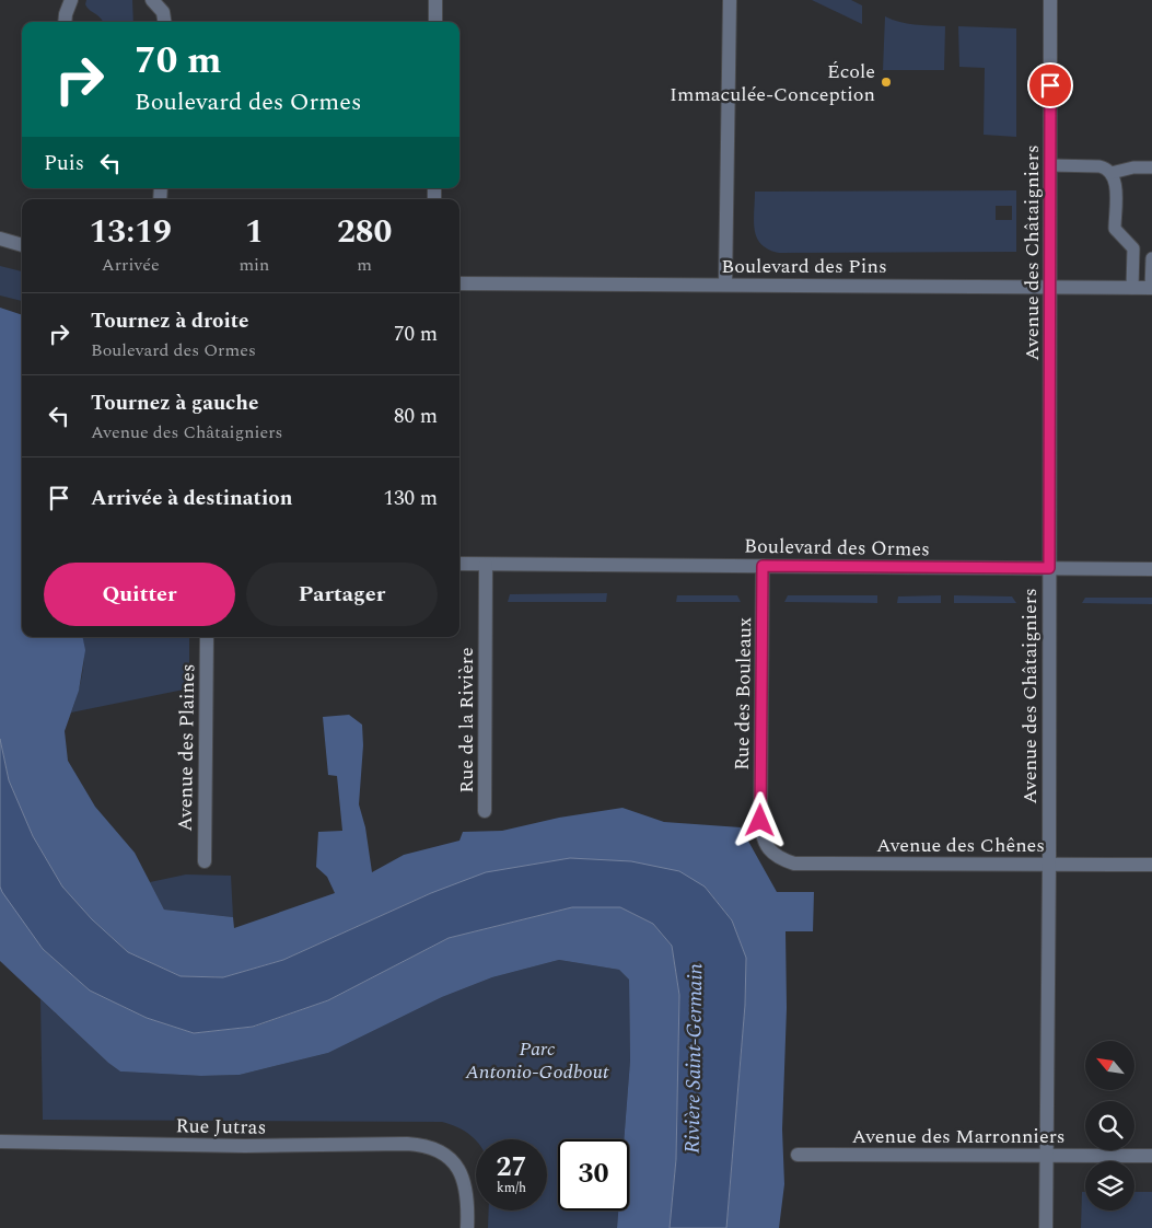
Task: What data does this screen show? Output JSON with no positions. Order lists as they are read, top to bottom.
{
  "streets": {
    "street": [
      "Avenue des Châtaigniers",
      "Boulevard des Pins",
      "Boulevard des Ormes",
      "Rue des Bouleaux",
      "Rue de la Rivière",
      "Avenue des Plaines",
      "Avenue des Chênes",
      "Rue Jutras",
      "Avenue des Marronniers"
    ]
  },
  "crossings": [
    ["Avenue des Châtaigniers", "Boulevard des Pins"],
    ["Avenue des Châtaigniers", "Boulevard des Ormes"],
    ["Avenue des Châtaigniers", "Avenue des Chênes"],
    ["Avenue des Châtaigniers", "Avenue des Marronniers"],
    ["Boulevard des Ormes", "Rue des Bouleaux"],
    ["Boulevard des Ormes", "Rue de la Rivière"],
    ["Rue des Bouleaux", "Avenue des Chênes"]
  ],
  "water": ["Rivière Saint-Germain"],
  "parks": ["Parc Antonio-Godbout"],
  "places": ["École Immaculée-Conception"],
  "north": "top left",
  "page": {
    "turn": ["70 m", "Boulevard des Ormes"],
    "then": "Puis",
    "eta": [
      "13:19",
      "Arrivée",
      "1",
      "min",
      "280",
      "m"
    ],
    "list": [
      {
        "name": "Tournez à droite",
        "note": "Boulevard des Ormes",
        "value": "70 m"
      },
      {
        "name": "Tournez à gauche",
        "note": "Avenue des Châtaigniers",
        "value": "80 m"
      },
      {
        "name": "Arrivée à destination",
        "value": "130 m"
      }
    ],
    "buttons": ["Quitter", "Partager"],
    "speed": "27 km/h",
    "limit": "30"
  }
}
